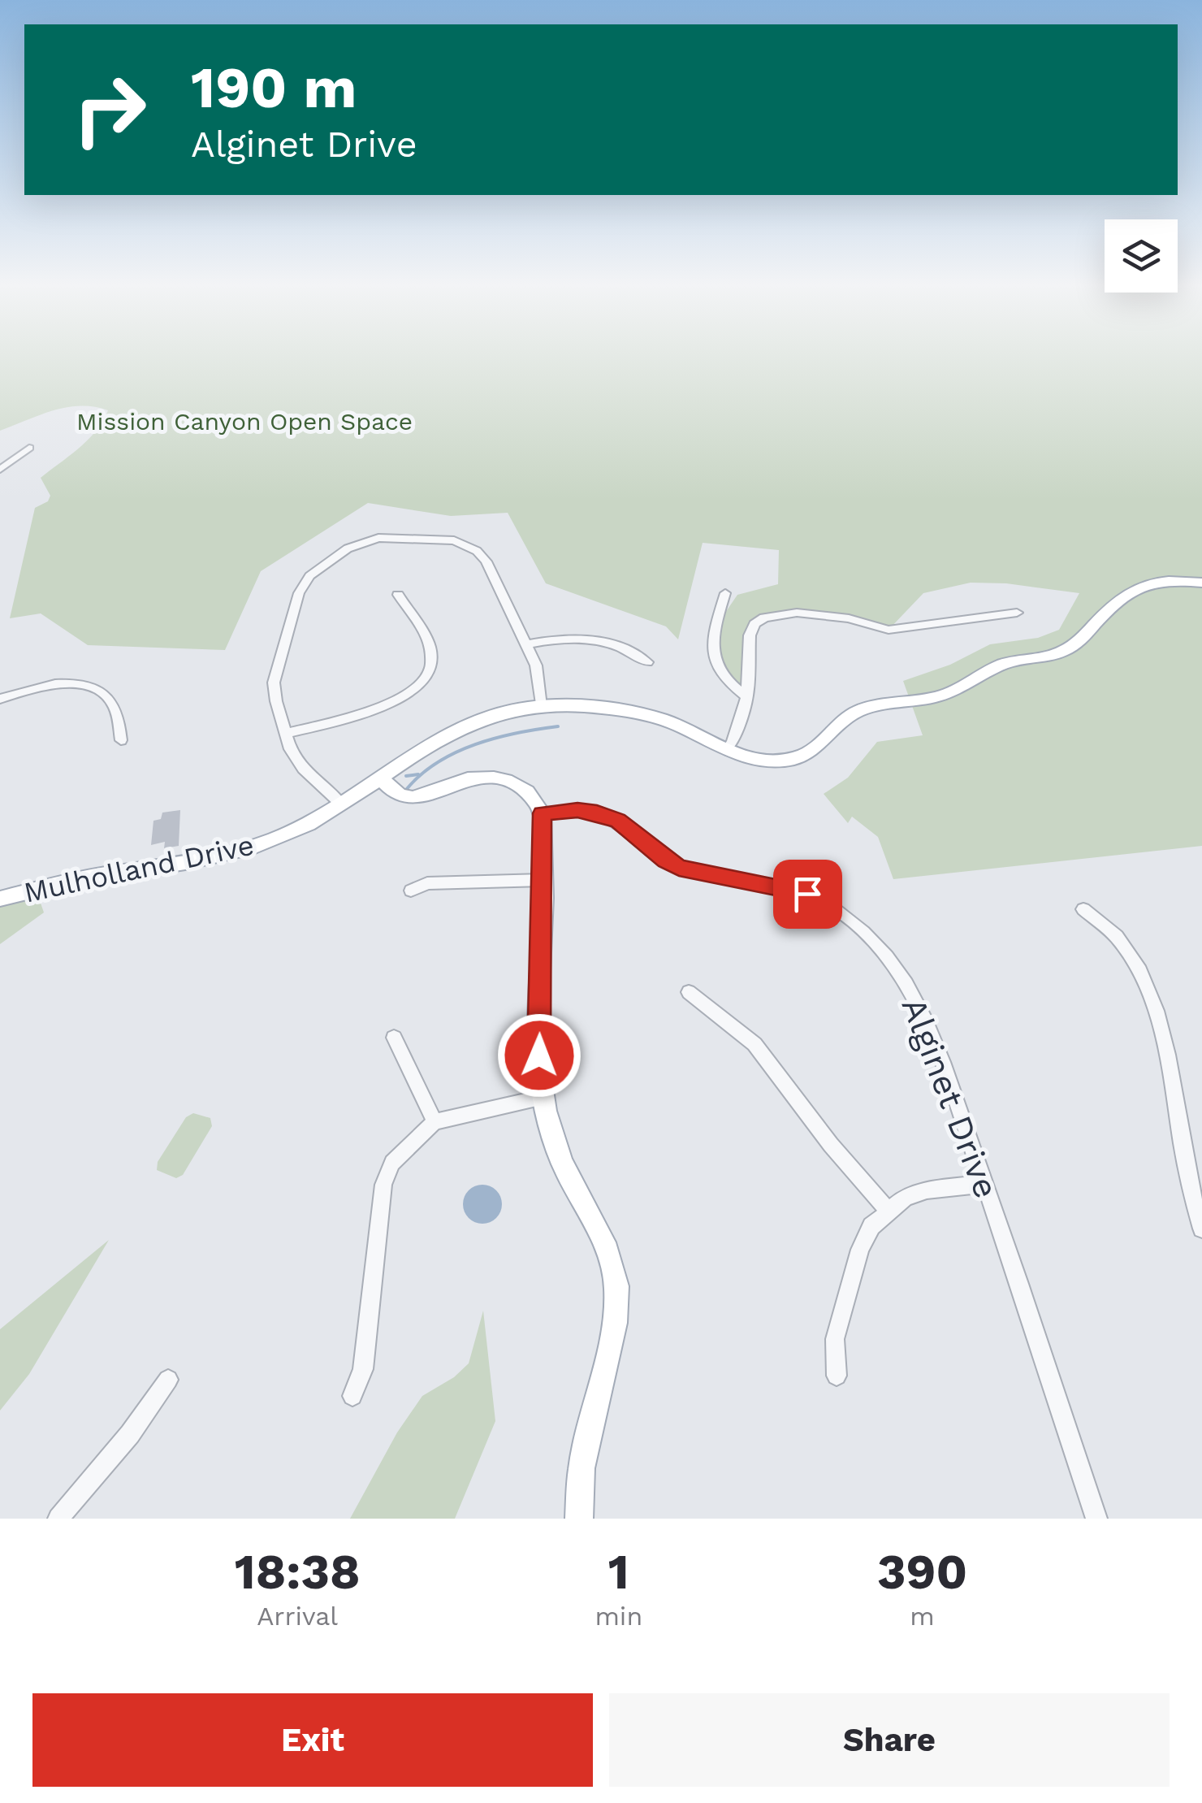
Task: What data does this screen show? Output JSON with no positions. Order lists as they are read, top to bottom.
{
  "streets": {
    "main road": ["Mulholland Drive"],
    "street": ["Alginet Drive"]
  },
  "parks": ["Mission Canyon Open Space"],
  "page": {
    "turn": ["190 m", "Alginet Drive"],
    "eta": [
      "18:38",
      "Arrival",
      "1",
      "min",
      "390",
      "m"
    ],
    "buttons": ["Exit", "Share"]
  }
}
